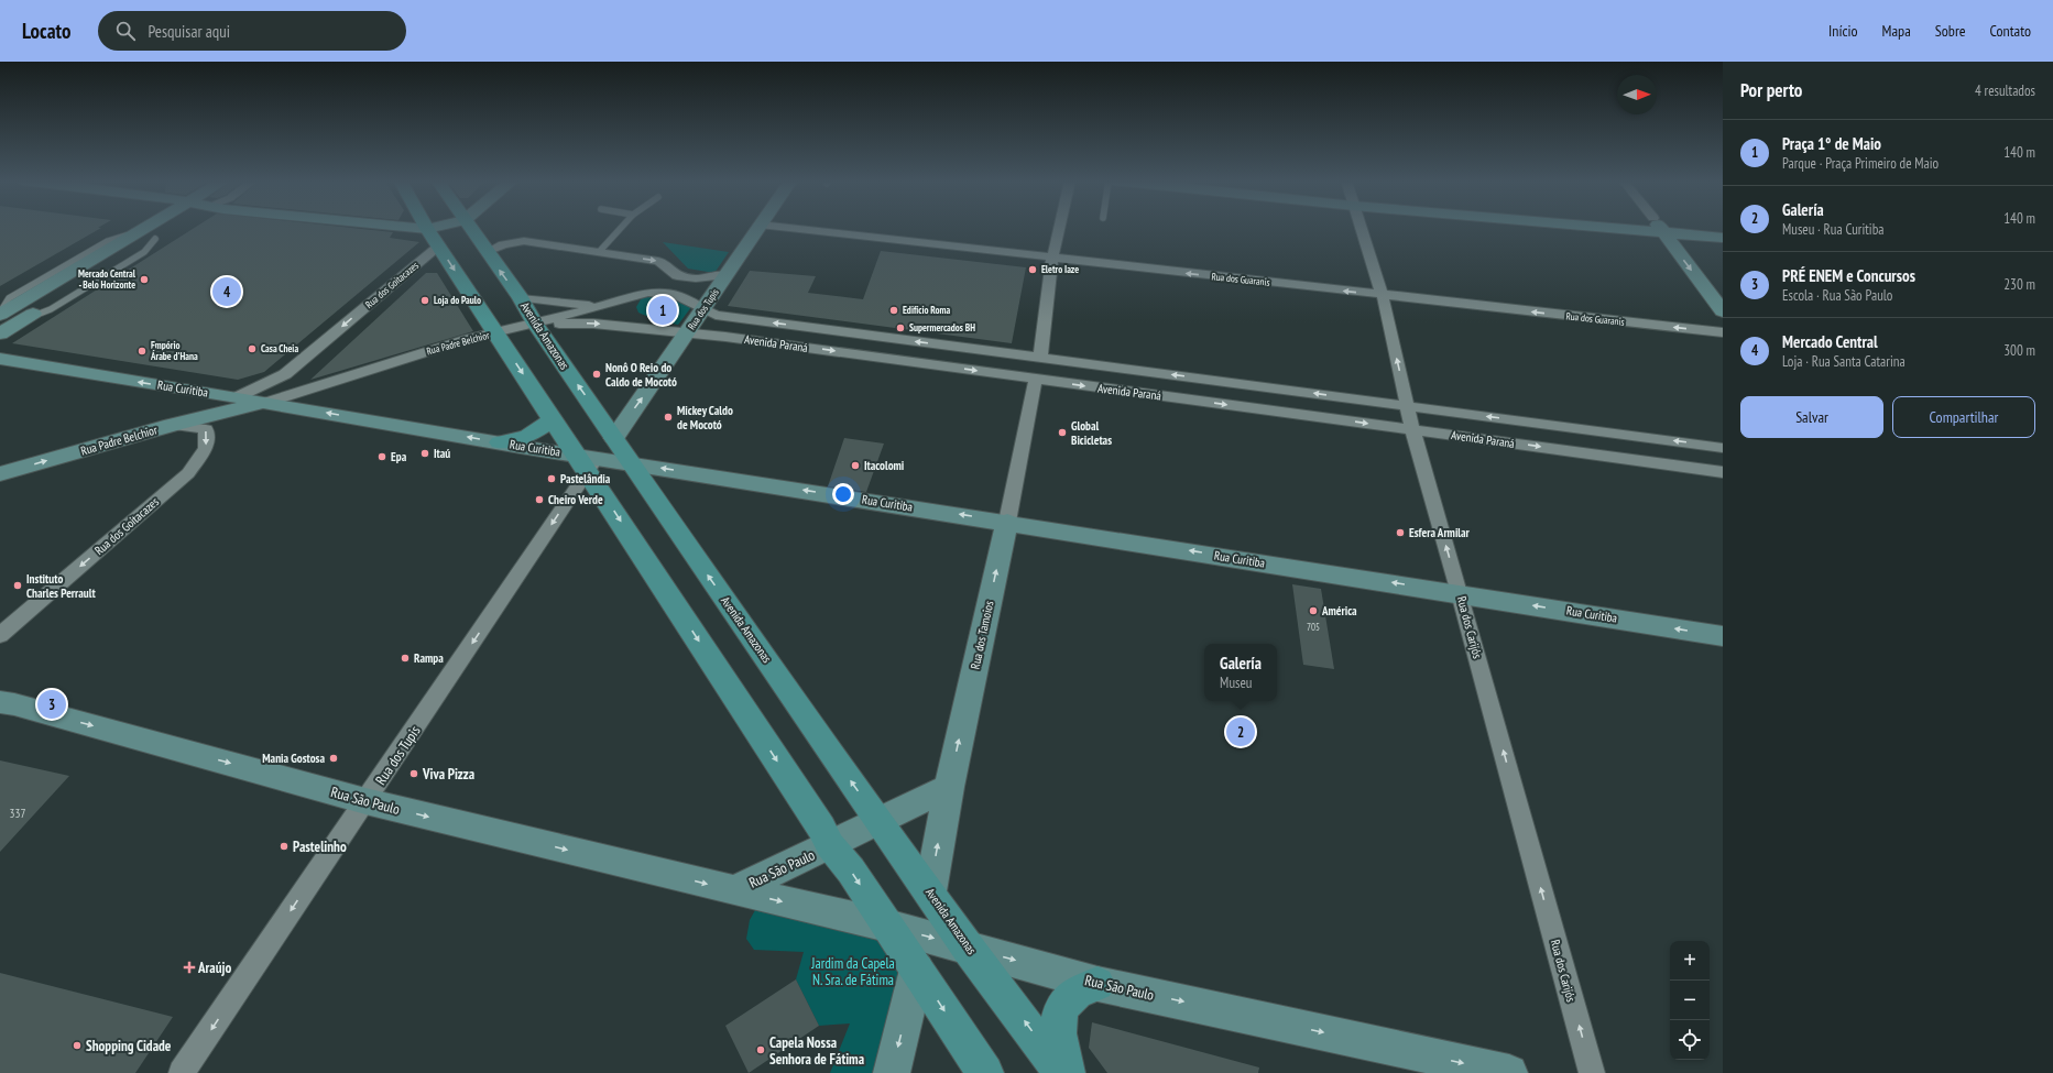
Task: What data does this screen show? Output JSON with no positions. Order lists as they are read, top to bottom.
{
  "streets": {
    "main road": ["Avenida Amazonas"],
    "street": [
      "Rua dos Guaranis",
      "Rua dos Goitacazes",
      "Rua dos Tupis",
      "Rua Padre Belchior",
      "Avenida Paraná",
      "Rua Curitiba",
      "Rua dos Carijós",
      "Rua dos Tamoios",
      "Rua São Paulo"
    ]
  },
  "crossings": [
    ["Rua dos Guaranis", "Rua dos Carijós"],
    ["Rua dos Goitacazes", "Rua Padre Belchior"],
    ["Rua dos Goitacazes", "Rua Curitiba"],
    ["Rua dos Tupis", "Avenida Amazonas"],
    ["Rua dos Tupis", "Avenida Paraná"],
    ["Rua dos Tupis", "Rua Curitiba"],
    ["Rua dos Tupis", "Rua São Paulo"],
    ["Avenida Amazonas", "Avenida Paraná"],
    ["Avenida Amazonas", "Rua Curitiba"],
    ["Avenida Amazonas", "Rua dos Tamoios"],
    ["Avenida Amazonas", "Rua São Paulo"],
    ["Rua Padre Belchior", "Avenida Paraná"],
    ["Rua Padre Belchior", "Rua Curitiba"],
    ["Avenida Paraná", "Rua dos Carijós"],
    ["Avenida Paraná", "Rua dos Tamoios"],
    ["Rua Curitiba", "Rua dos Carijós"],
    ["Rua Curitiba", "Rua dos Tamoios"],
    ["Rua dos Tamoios", "Rua São Paulo"]
  ],
  "one_way": [
    "Rua dos Guaranis",
    "Rua dos Goitacazes",
    "Rua Curitiba",
    "Rua dos Carijós",
    "Rua dos Tamoios",
    "Rua São Paulo"
  ],
  "parks": ["Jardim da Capela N. Sra. de Fátima"],
  "places": {
    "other": [
      "Eletro Iaze",
      "Mercado Central - Belo Horizonte",
      "Loja do Paulo",
      "Edifício Roma",
      "Supermercados BH",
      "Casa Cheia",
      "Empório Árabe d'Hana",
      "Nonô O Reio do Caldo de Mocotó",
      "Mickey Caldo de Mocotó",
      "Global Bicicletas",
      "Itaú",
      "Epa",
      "Itacolomi",
      "Pastelândia",
      "Cheiro Verde",
      "Esfera Armilar",
      "Instituto Charles Perrault",
      "América",
      "Rampa",
      "Mania Gostosa",
      "Viva Pizza",
      "Pastelinho",
      "Shopping Cidade",
      "Capela Nossa Senhora de Fátima"
    ],
    "health": ["Araújo"]
  },
  "house_numbers": ["705", "337"],
  "north": "right",
  "page": {
    "header": "Locato",
    "search": "Pesquisar aqui",
    "nav": [
      "Início",
      "Mapa",
      "Sobre",
      "Contato"
    ],
    "heading": ["Por perto", "4 resultados"],
    "list": [
      {
        "mark": "1",
        "name": "Praça 1° de Maio",
        "note": "Parque · Praça Primeiro de Maio",
        "value": "140 m"
      },
      {
        "mark": "2",
        "name": "Galería",
        "note": "Museu · Rua Curitiba",
        "value": "140 m"
      },
      {
        "mark": "3",
        "name": "PRÉ ENEM e Concursos",
        "note": "Escola · Rua São Paulo",
        "value": "230 m"
      },
      {
        "mark": "4",
        "name": "Mercado Central",
        "note": "Loja · Rua Santa Catarina",
        "value": "300 m"
      }
    ],
    "pins": [
      "4",
      "1",
      "3",
      "2"
    ],
    "buttons": ["Salvar", "Compartilhar"],
    "popup": ["Galería", "Museu"],
    "map_buttons": ["+", "−"]
  }
}
